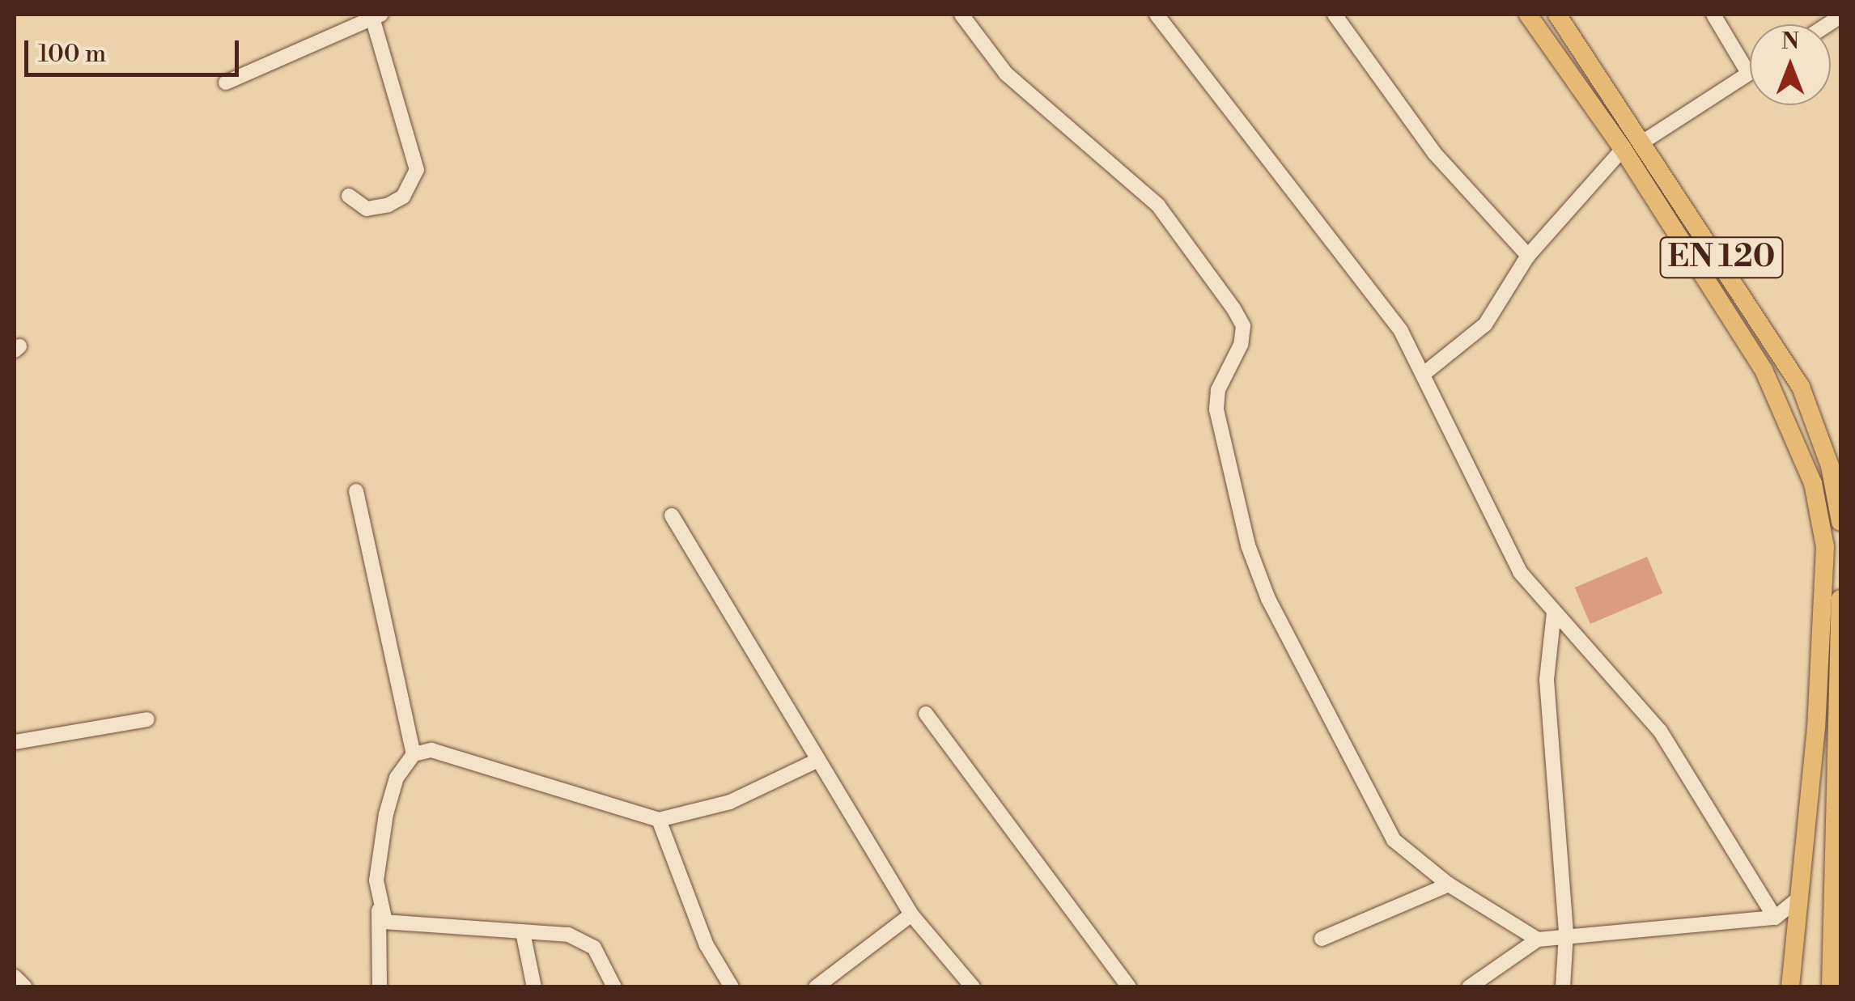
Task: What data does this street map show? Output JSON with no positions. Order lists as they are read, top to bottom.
{
  "streets": {
    "main road": ["EN 120"]
  },
  "scale_bar": "100 m",
  "north": "top"
}
